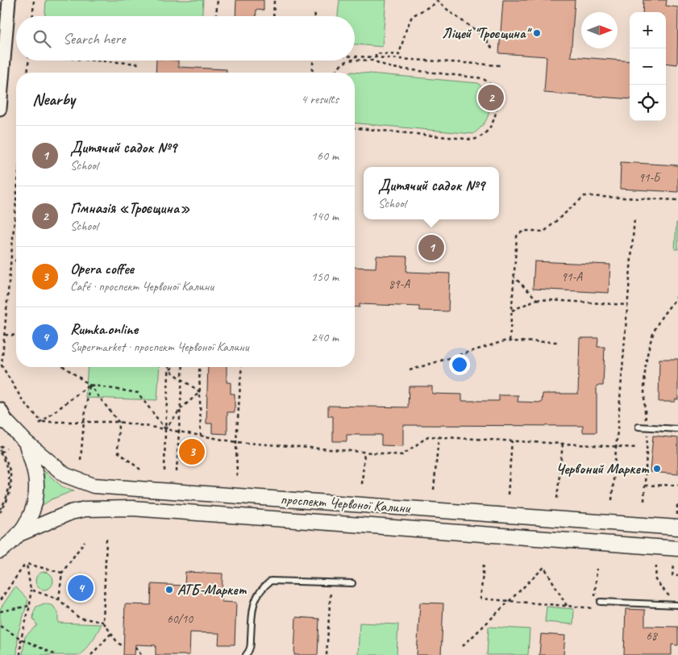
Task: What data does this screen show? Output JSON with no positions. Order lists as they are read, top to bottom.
{
  "streets": {
    "main road": ["проспект Червоної Калини"]
  },
  "places": ["Ліцей \"Троєщина\"", "Червоний Маркет", "АТБ-Маркет"],
  "house_numbers": [
    "91-Б",
    "91-А",
    "89-А",
    "60/10",
    "68"
  ],
  "north": "right",
  "page": {
    "map_buttons": ["+", "−"],
    "search": "Search here",
    "heading": ["Nearby", "4 results"],
    "pins": [
      "2",
      "1",
      "3",
      "4"
    ],
    "list": [
      {
        "mark": "1",
        "name": "Дитячий садок №9",
        "note": "School",
        "value": "60 m"
      },
      {
        "mark": "2",
        "name": "Гімназія «Троєщина»",
        "note": "School",
        "value": "140 m"
      },
      {
        "mark": "3",
        "name": "Opera coffee",
        "note": "Café · проспект Червоної Калини",
        "value": "150 m"
      },
      {
        "mark": "4",
        "name": "Rumka.online",
        "note": "Supermarket · проспект Червоної Калини",
        "value": "240 m"
      }
    ],
    "popup": ["Дитячий садок №9", "School"]
  }
}
